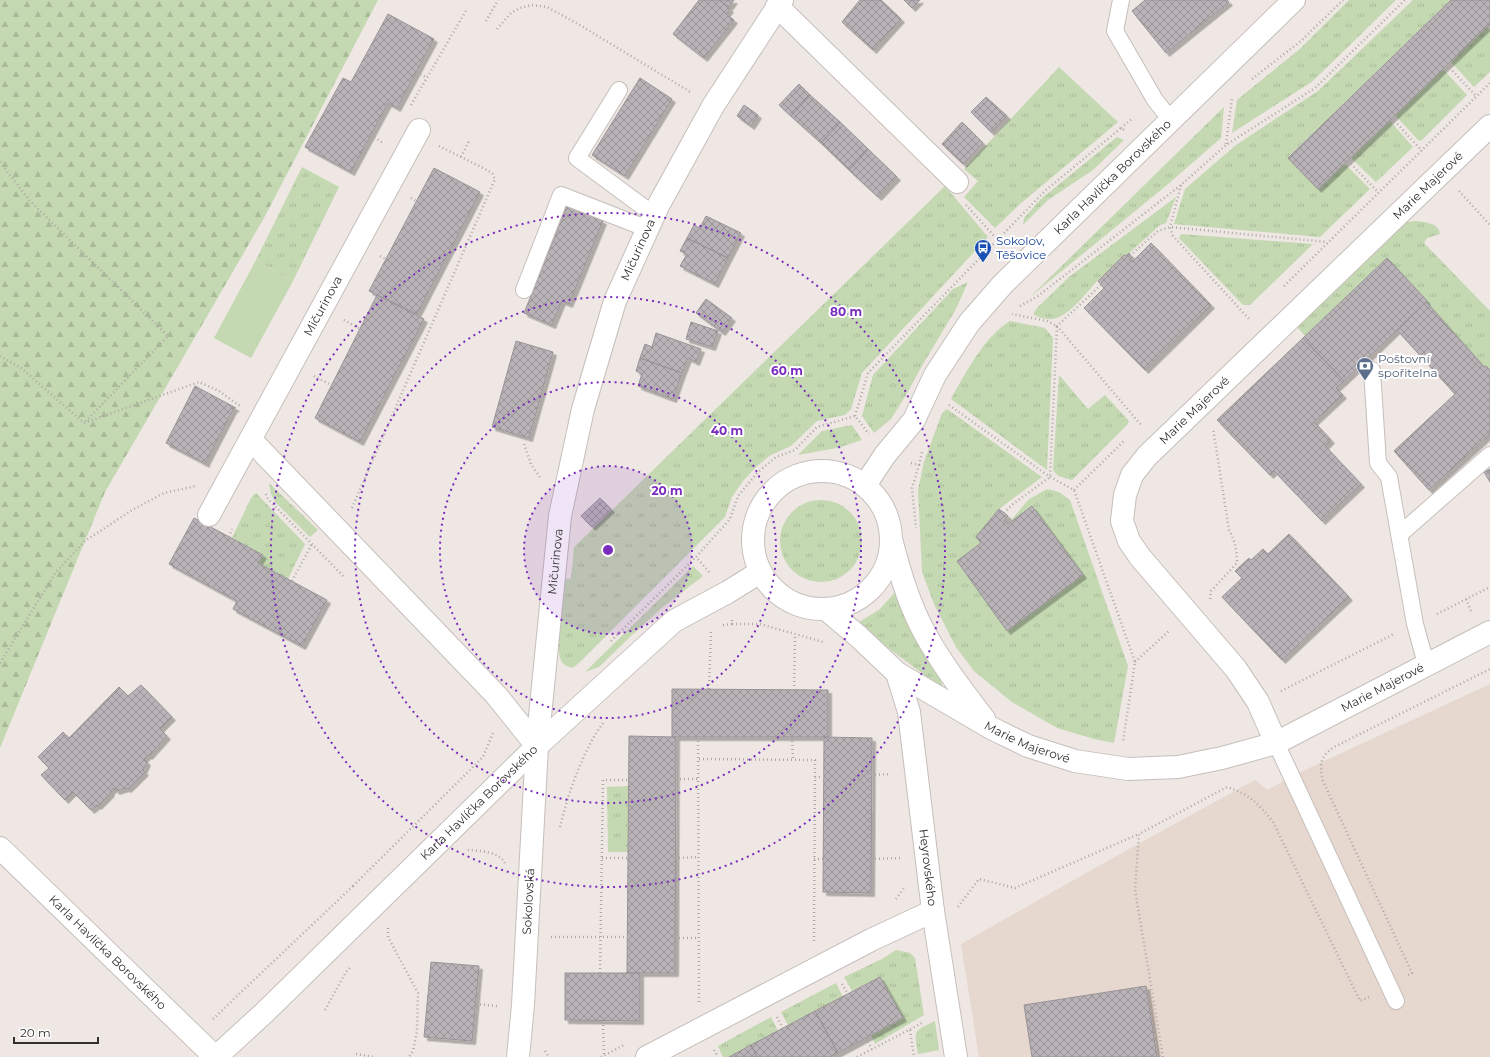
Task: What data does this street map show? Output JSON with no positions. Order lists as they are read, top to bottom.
{
  "streets": {
    "street": [
      "Karla Havlíčka Borovského",
      "Marie Majerové",
      "Mičurinova",
      "Heyrovského",
      "Sokolovská"
    ]
  },
  "crossings": [
    ["Karla Havlíčka Borovského", "Marie Majerové"],
    ["Karla Havlíčka Borovského", "Mičurinova"],
    ["Karla Havlíčka Borovského", "Heyrovského"],
    ["Karla Havlíčka Borovského", "Sokolovská"],
    ["Marie Majerové", "Heyrovského"],
    ["Mičurinova", "Sokolovská"]
  ],
  "places": {
    "bus stop": ["Sokolov, Těšovice"],
    "bank": ["Poštovní spořitelna"]
  },
  "scale_bar": "20 m",
  "rings": [
    "80 m",
    "60 m",
    "40 m",
    "20 m"
  ]
}
